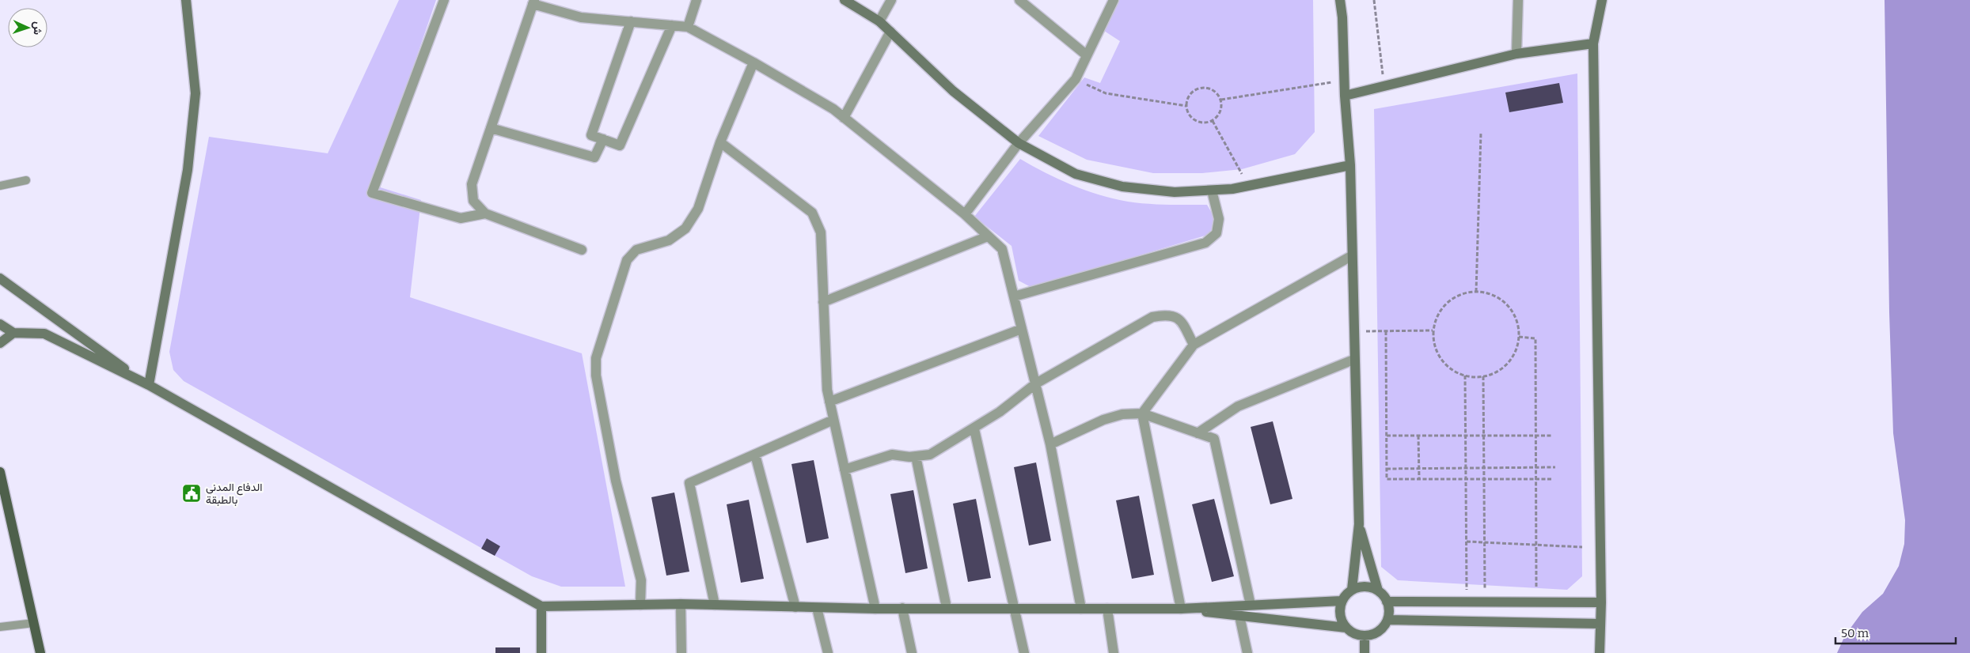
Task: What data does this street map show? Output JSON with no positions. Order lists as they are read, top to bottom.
{
  "places": {
    "public building": ["الدفاع المدني بالطبقة"]
  },
  "scale_bar": "50 m",
  "north": "right"
}
